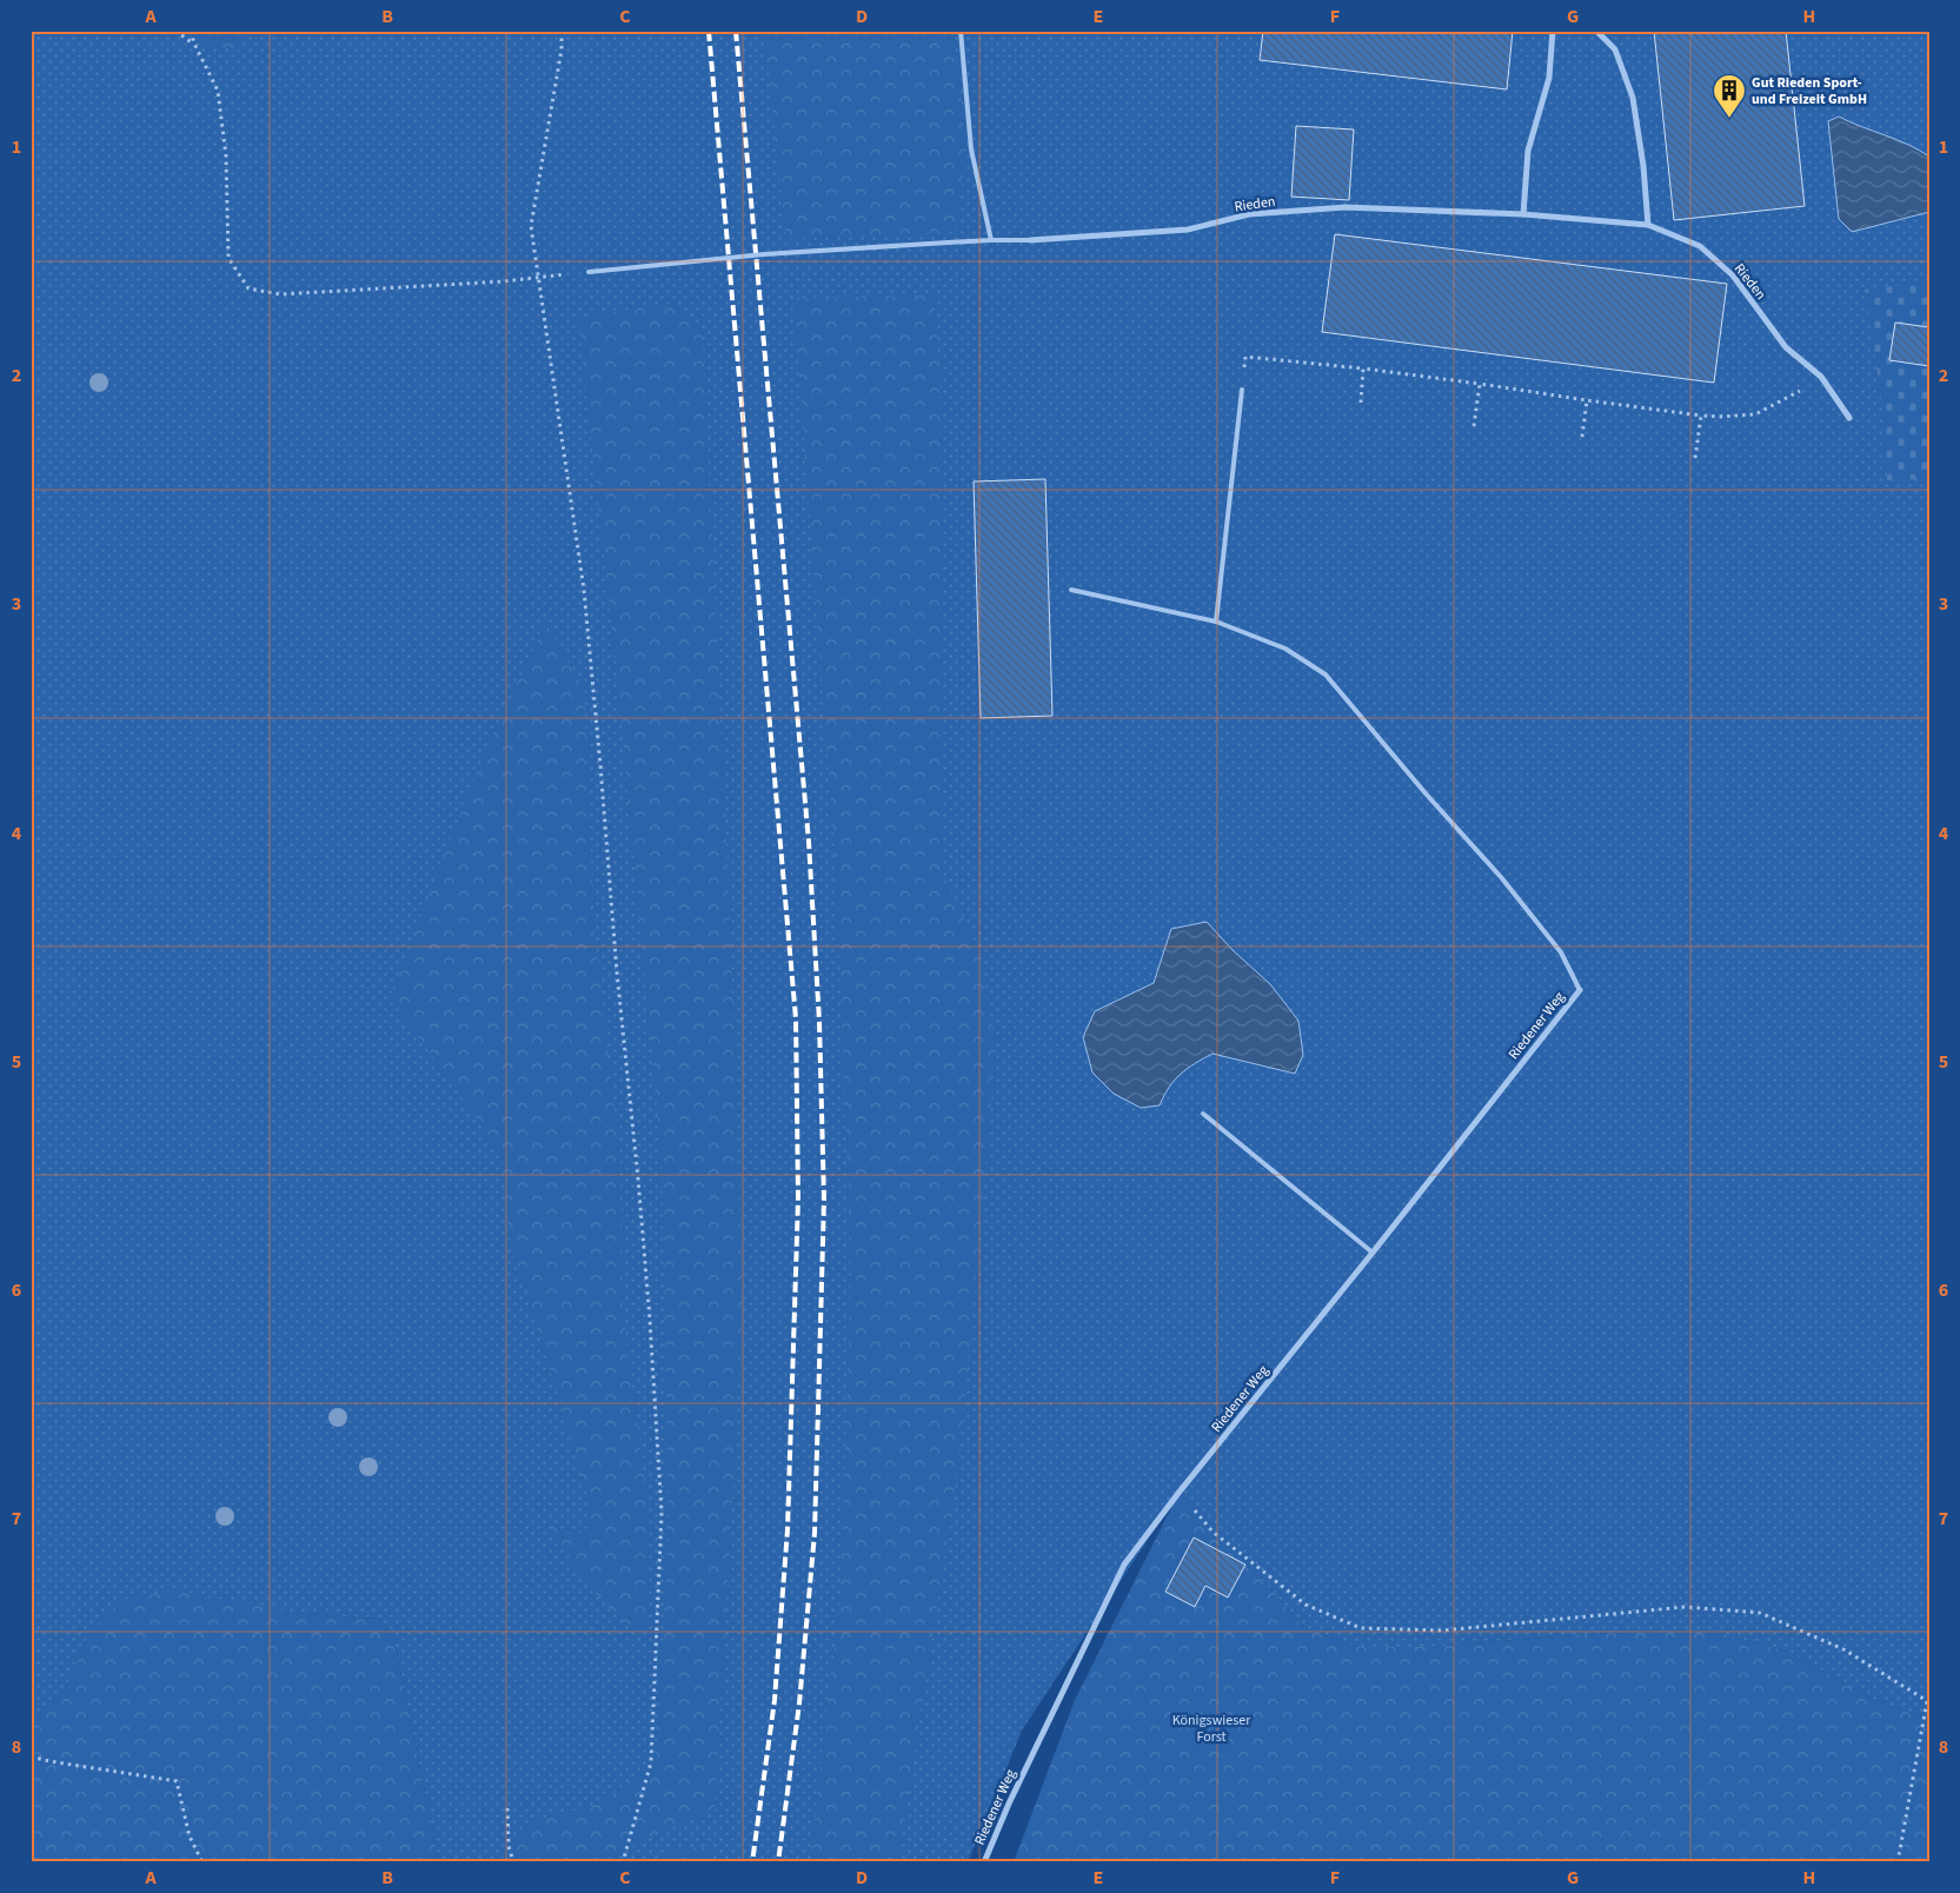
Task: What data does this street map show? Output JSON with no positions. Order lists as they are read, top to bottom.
{
  "streets": {
    "street": ["Rieden", "Riedener Weg"]
  },
  "parks": ["Königswieser Forst"],
  "places": {
    "building": ["Gut Rieden Sport- und Freizeit GmbH"]
  },
  "grid": {
    "columns": [
      "A",
      "B",
      "C",
      "D",
      "E",
      "F",
      "G",
      "H"
    ],
    "rows": [
      "1",
      "2",
      "3",
      "4",
      "5",
      "6",
      "7",
      "8"
    ]
  }
}
